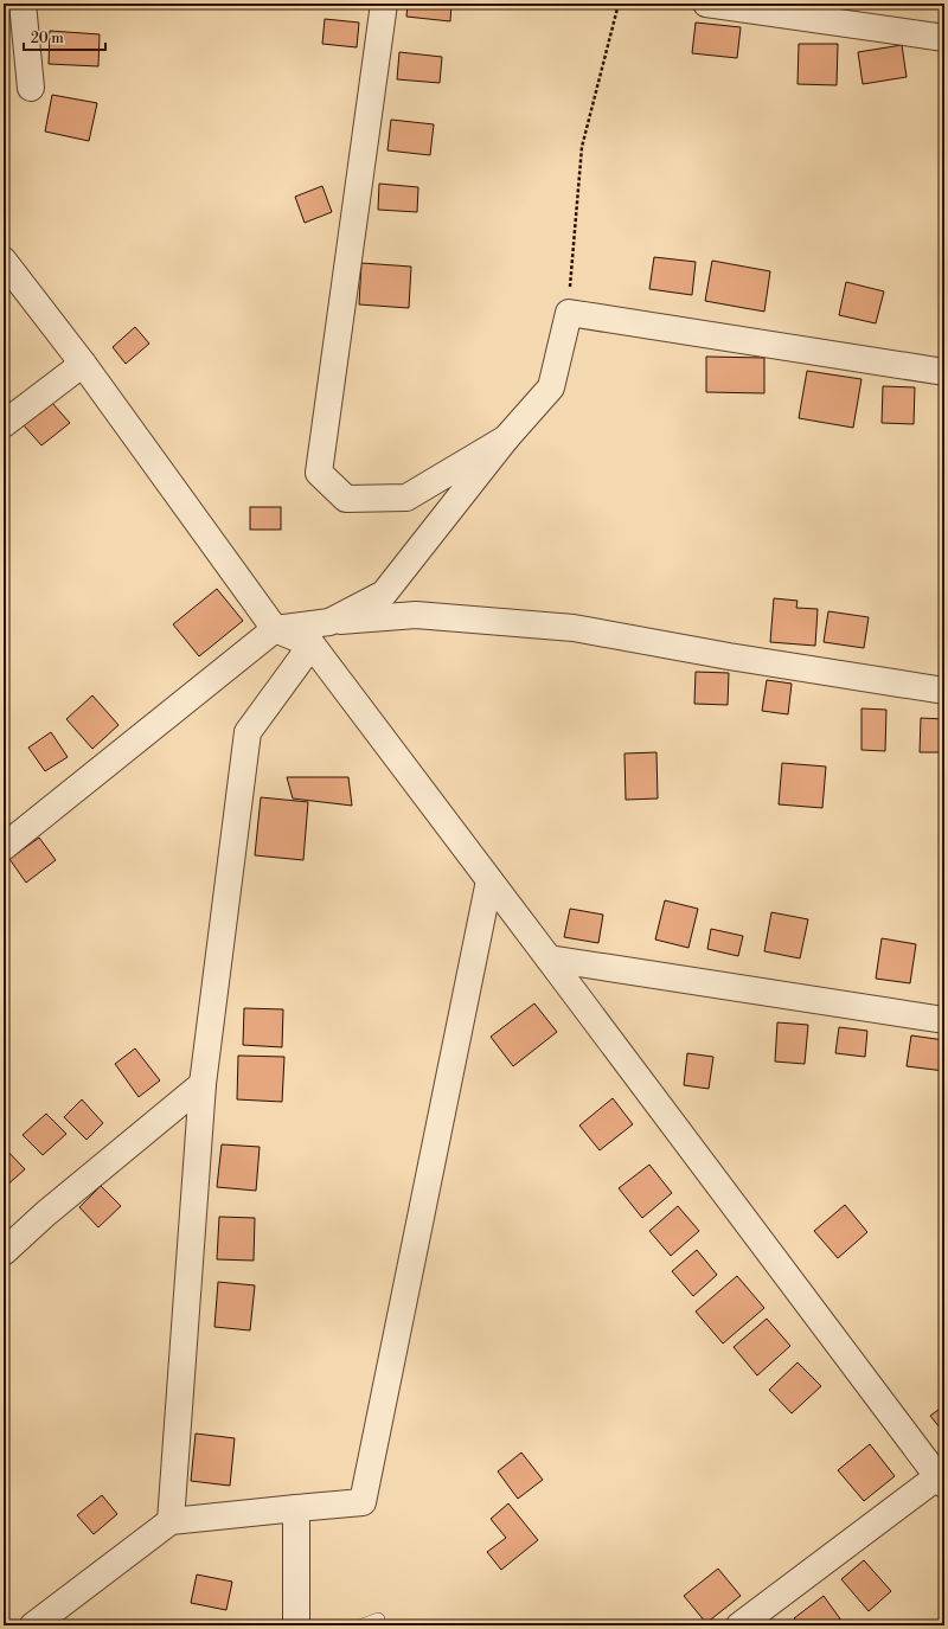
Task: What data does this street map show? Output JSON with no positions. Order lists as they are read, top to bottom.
{
  "scale_bar": "20 m"
}
